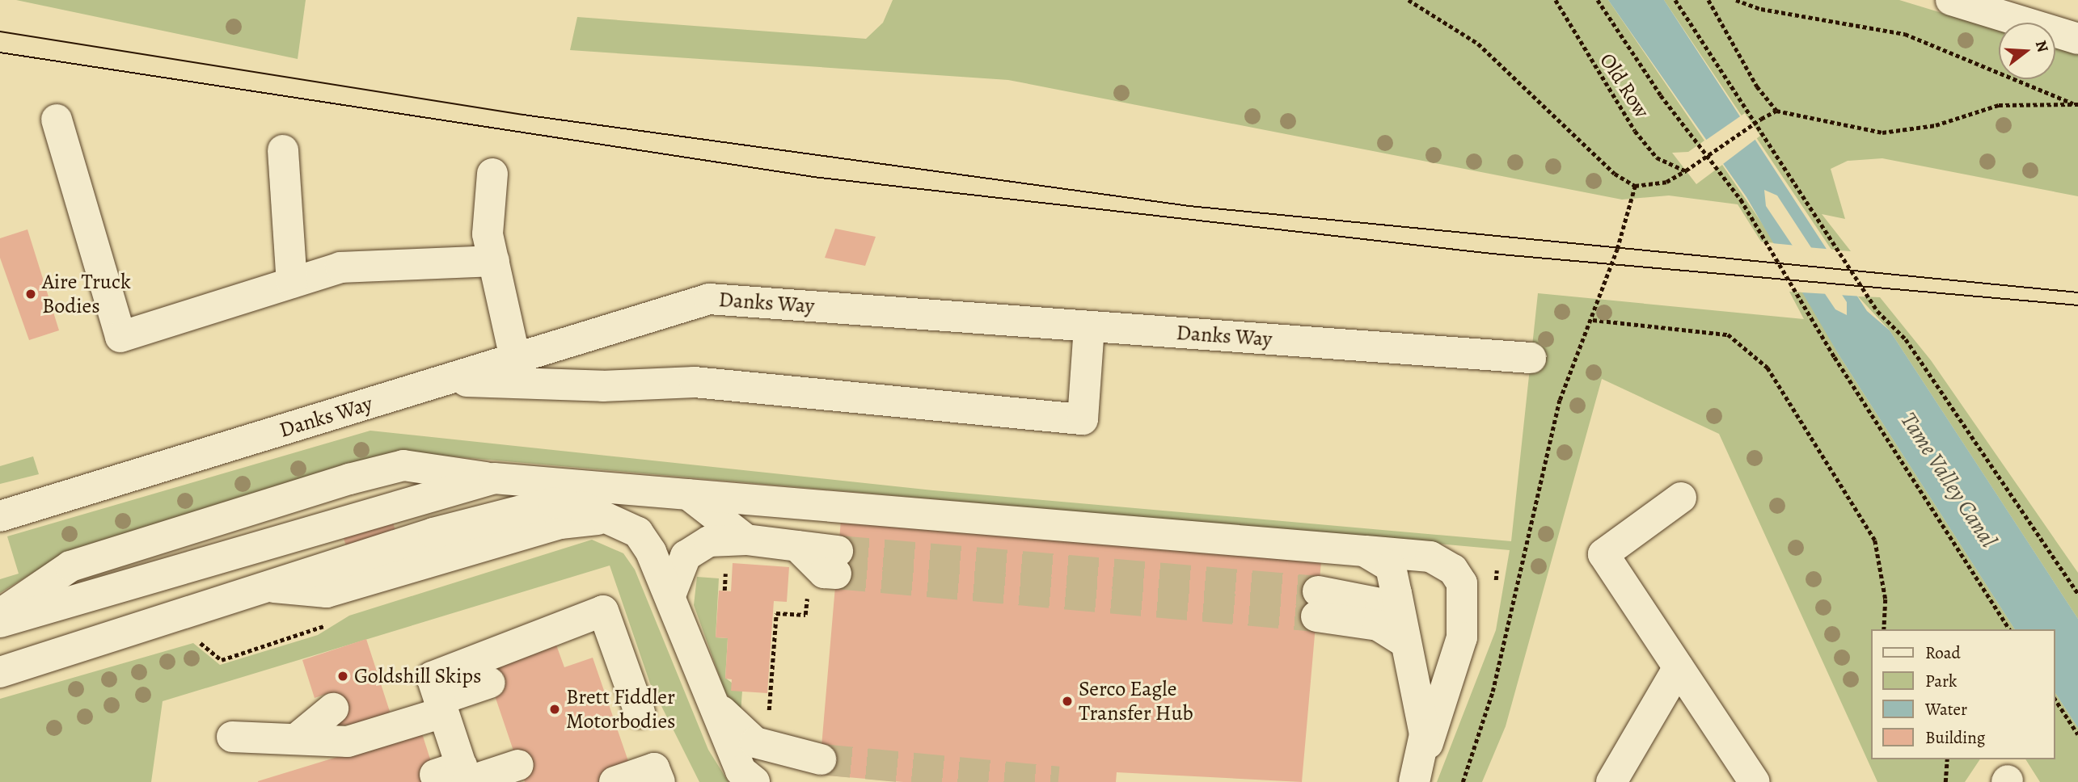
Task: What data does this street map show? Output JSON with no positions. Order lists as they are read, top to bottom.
{
  "streets": {
    "street": ["Danks Way"],
    "path": ["Old Row"]
  },
  "water": ["Tame Valley Canal"],
  "places": [
    "Aire Truck Bodies",
    "Goldshill Skips",
    "Serco Eagle Transfer Hub",
    "Brett Fiddler Motorbodies"
  ],
  "legend": [
    "Road",
    "Park",
    "Water",
    "Building"
  ],
  "north": "right"
}
